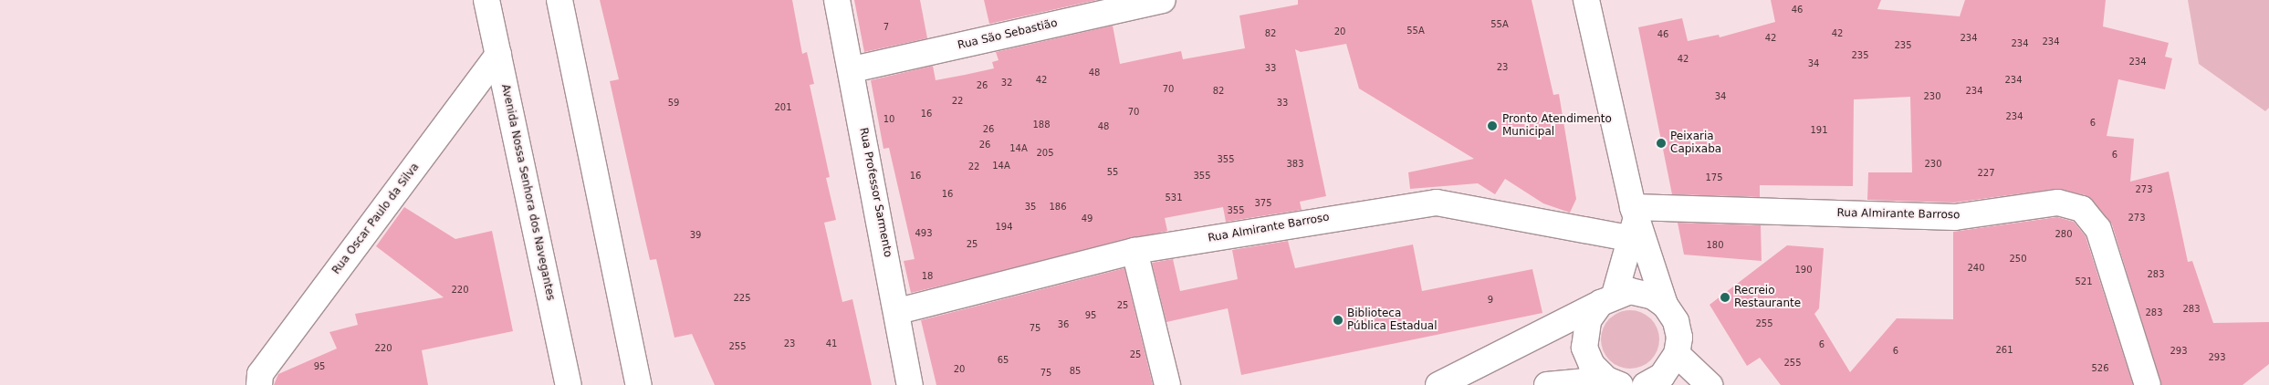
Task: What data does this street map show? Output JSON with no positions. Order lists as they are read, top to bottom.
{
  "streets": {
    "street": [
      "Rua São Sebastião",
      "Avenida Nossa Senhora dos Navegantes",
      "Rua Professor Sarmento",
      "Rua Almirante Barroso",
      "Rua Oscar Paulo da Silva"
    ]
  },
  "crossings": [
    ["Rua São Sebastião", "Rua Professor Sarmento"],
    ["Avenida Nossa Senhora dos Navegantes", "Rua Oscar Paulo da Silva"],
    ["Rua Professor Sarmento", "Rua Almirante Barroso"]
  ],
  "places": [
    "Pronto Atendimento Municipal",
    "Peixaria Capixaba",
    "Recreio Restaurante",
    "Biblioteca Pública Estadual"
  ],
  "house_numbers": [
    "46",
    "55A",
    "7",
    "55A",
    "20",
    "82",
    "42",
    "46",
    "42",
    "234",
    "234",
    "234",
    "235",
    "235",
    "42",
    "234",
    "34",
    "23",
    "33",
    "48",
    "42",
    "234",
    "32",
    "26",
    "70",
    "82",
    "234",
    "34",
    "230",
    "22",
    "59",
    "33",
    "201",
    "70",
    "16",
    "234",
    "10",
    "6",
    "188",
    "48",
    "26",
    "191",
    "26",
    "14A",
    "205",
    "6",
    "355",
    "383",
    "230",
    "14A",
    "22",
    "55",
    "227",
    "16",
    "355",
    "175",
    "273",
    "16",
    "531",
    "375",
    "35",
    "186",
    "355",
    "273",
    "49",
    "194",
    "493",
    "280",
    "39",
    "25",
    "180",
    "250",
    "240",
    "190",
    "283",
    "18",
    "521",
    "220",
    "225",
    "9",
    "25",
    "283",
    "283",
    "95",
    "255",
    "36",
    "75",
    "23",
    "41",
    "6",
    "255",
    "220",
    "261",
    "6",
    "293",
    "25",
    "293",
    "65",
    "255",
    "95",
    "526",
    "20",
    "85",
    "75"
  ]
}
